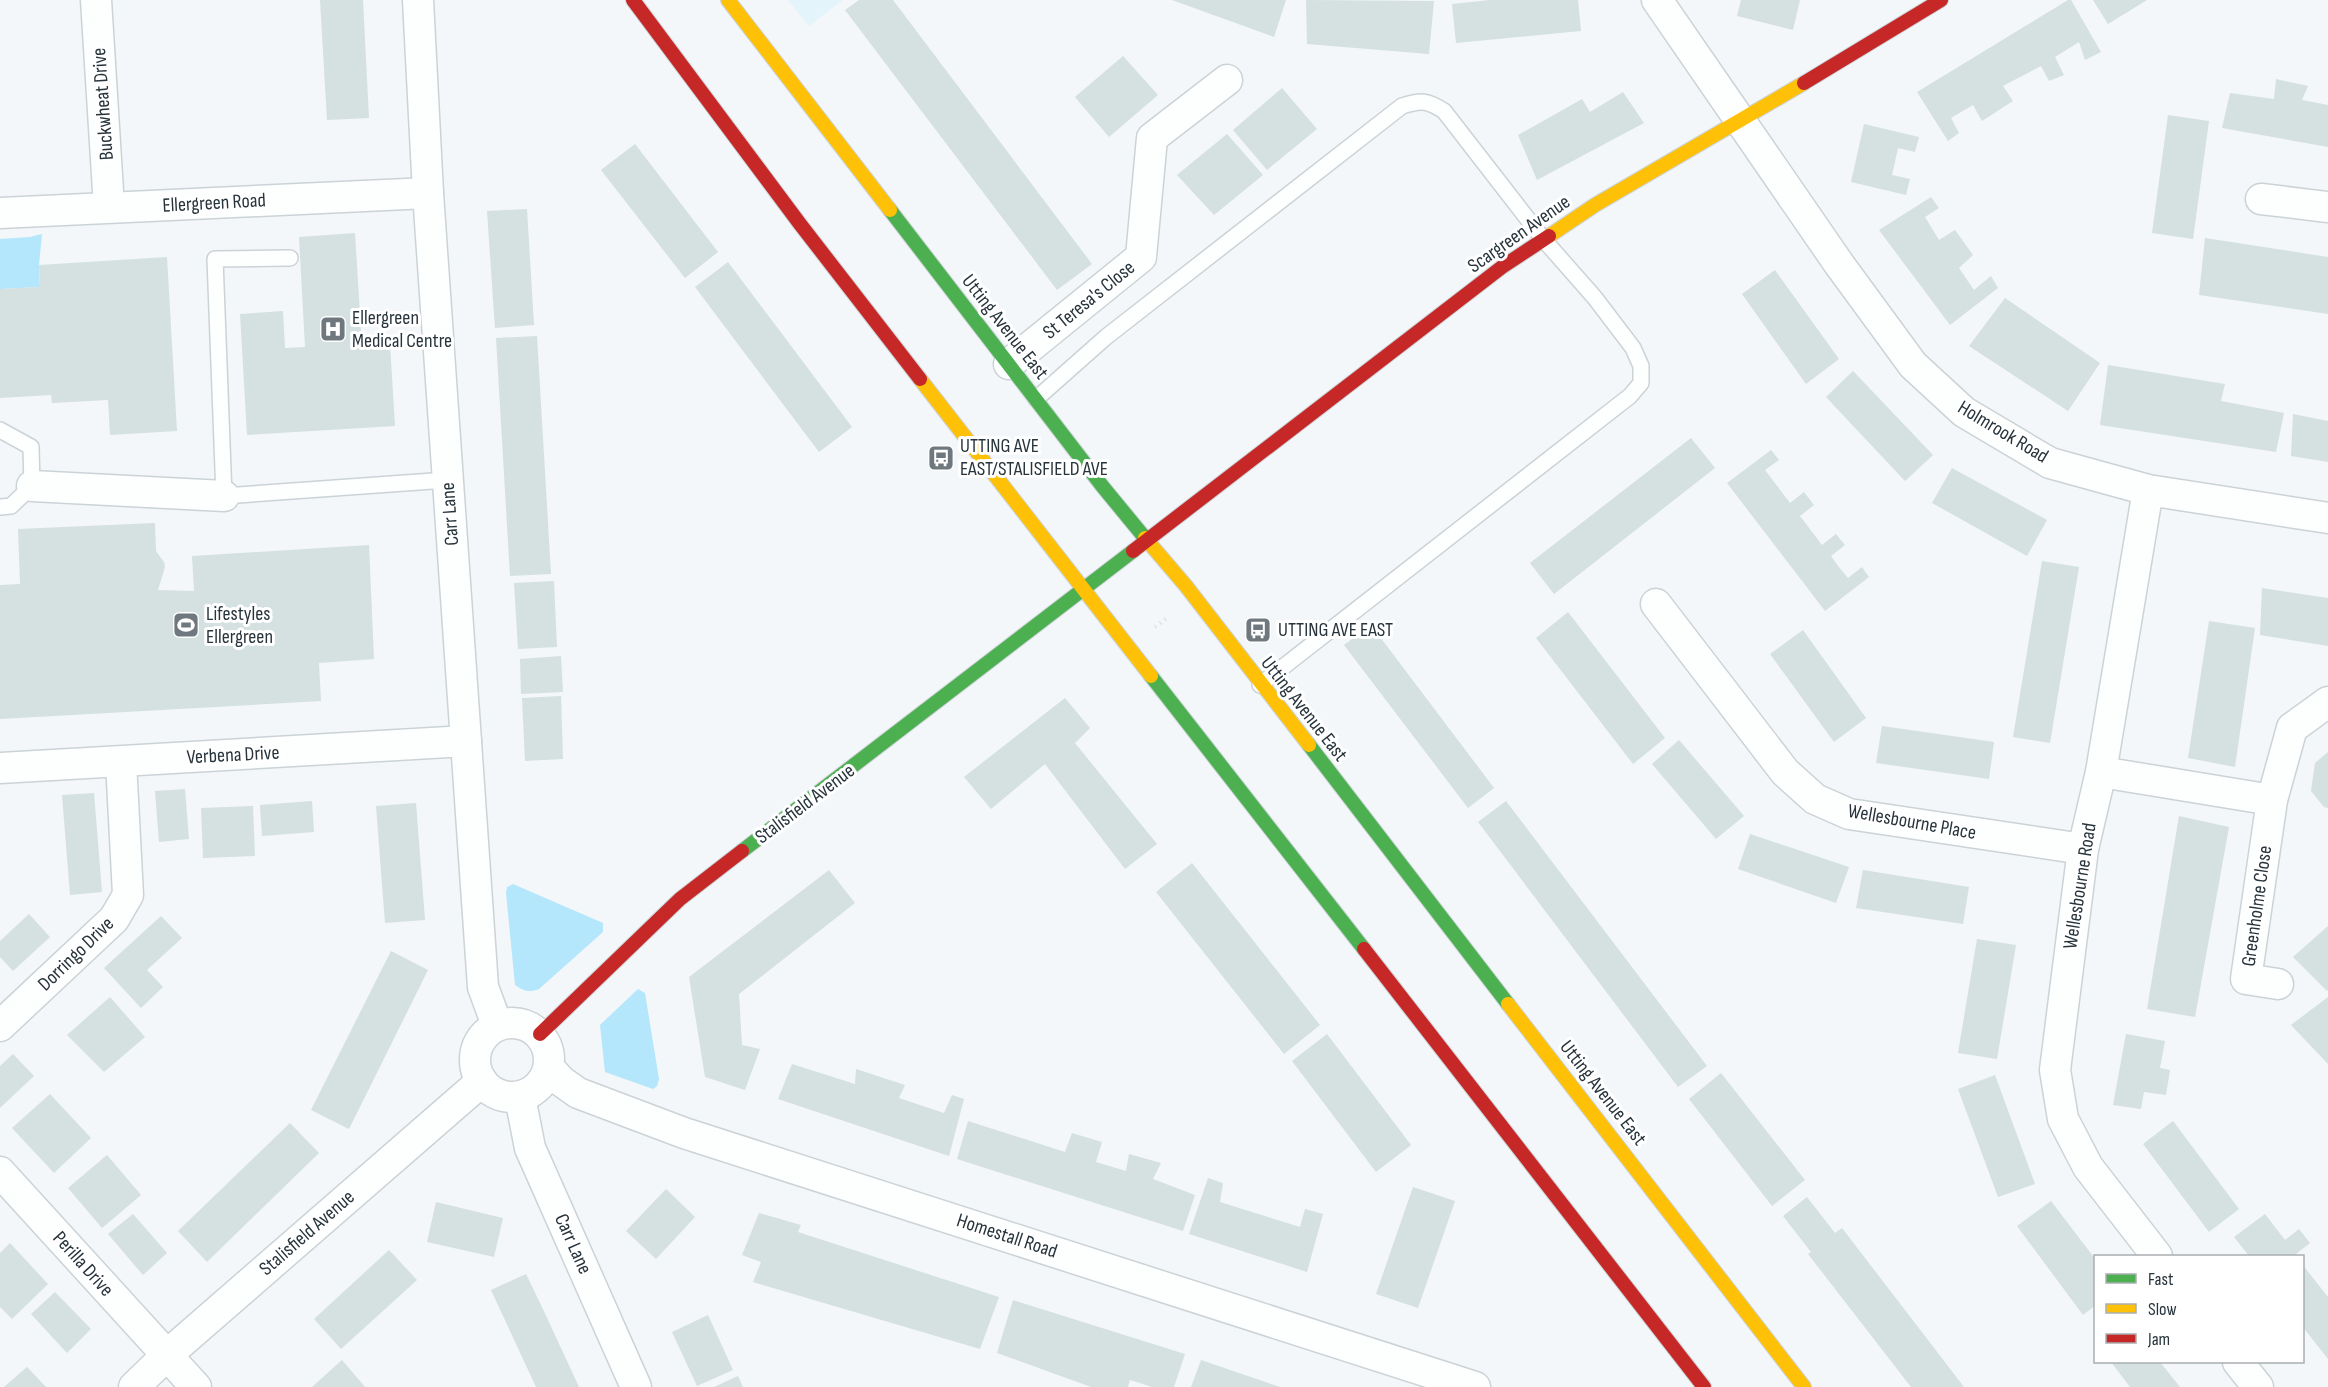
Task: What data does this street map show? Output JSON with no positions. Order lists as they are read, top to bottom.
{
  "streets": {
    "street": [
      "Buckwheat Drive",
      "Ellergreen Road",
      "Scargreen Avenue",
      "St Teresa's Close",
      "Utting Avenue East",
      "Holmrook Road",
      "Carr Lane",
      "Verbena Drive",
      "Stalisfield Avenue",
      "Wellesbourne Place",
      "Wellesbourne Road",
      "Greenholme Close",
      "Dorringo Drive",
      "Homestall Road",
      "Perilla Drive"
    ]
  },
  "crossings": [
    ["Buckwheat Drive", "Ellergreen Road"],
    ["Ellergreen Road", "Carr Lane"],
    ["Scargreen Avenue", "Utting Avenue East"],
    ["Scargreen Avenue", "Holmrook Road"],
    ["Scargreen Avenue", "Stalisfield Avenue"],
    ["St Teresa's Close", "Utting Avenue East"],
    ["Holmrook Road", "Wellesbourne Road"],
    ["Carr Lane", "Verbena Drive"],
    ["Carr Lane", "Stalisfield Avenue"],
    ["Carr Lane", "Homestall Road"],
    ["Verbena Drive", "Dorringo Drive"],
    ["Stalisfield Avenue", "Homestall Road"],
    ["Stalisfield Avenue", "Perilla Drive"],
    ["Wellesbourne Place", "Wellesbourne Road"]
  ],
  "places": {
    "hospital": ["Ellergreen Medical Centre"],
    "bus stop": ["UTTING AVE EAST/STALISFIELD AVE", "UTTING AVE EAST"],
    "sports": ["Lifestyles Ellergreen"]
  },
  "legend": ["Fast", "Slow", "Jam"]
}
